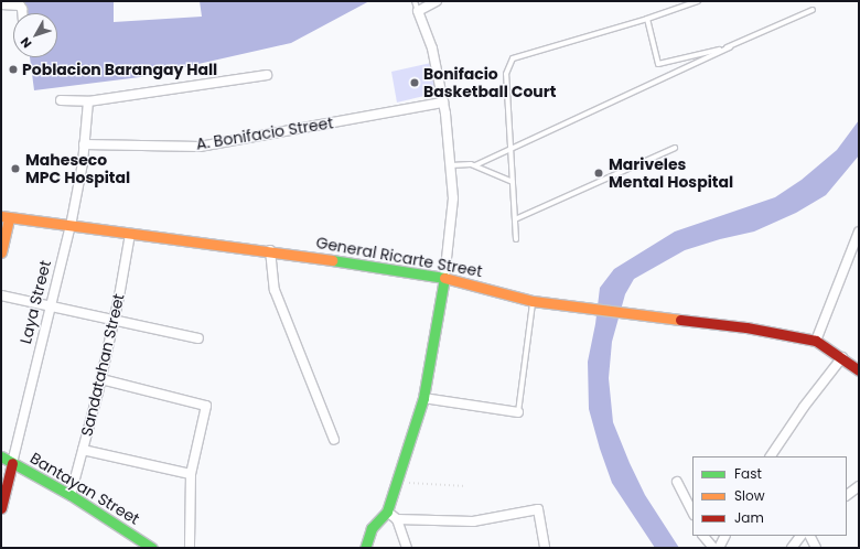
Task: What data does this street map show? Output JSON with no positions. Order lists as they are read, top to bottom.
{
  "streets": {
    "main road": ["General Ricarte Street", "Laya Street", "Bantayan Street"],
    "street": ["A. Bonifacio Street", "Sandatahan Street"]
  },
  "crossings": [
    ["A. Bonifacio Street", "Laya Street"],
    ["General Ricarte Street", "Laya Street"],
    ["General Ricarte Street", "Sandatahan Street"],
    ["Laya Street", "Bantayan Street"],
    ["Sandatahan Street", "Bantayan Street"]
  ],
  "places": [
    "Poblacion Barangay Hall",
    "Bonifacio Basketball Court",
    "Maheseco MPC Hospital",
    "Mariveles Mental Hospital"
  ],
  "legend": ["Fast", "Slow", "Jam"],
  "north": "bottom left"
}
